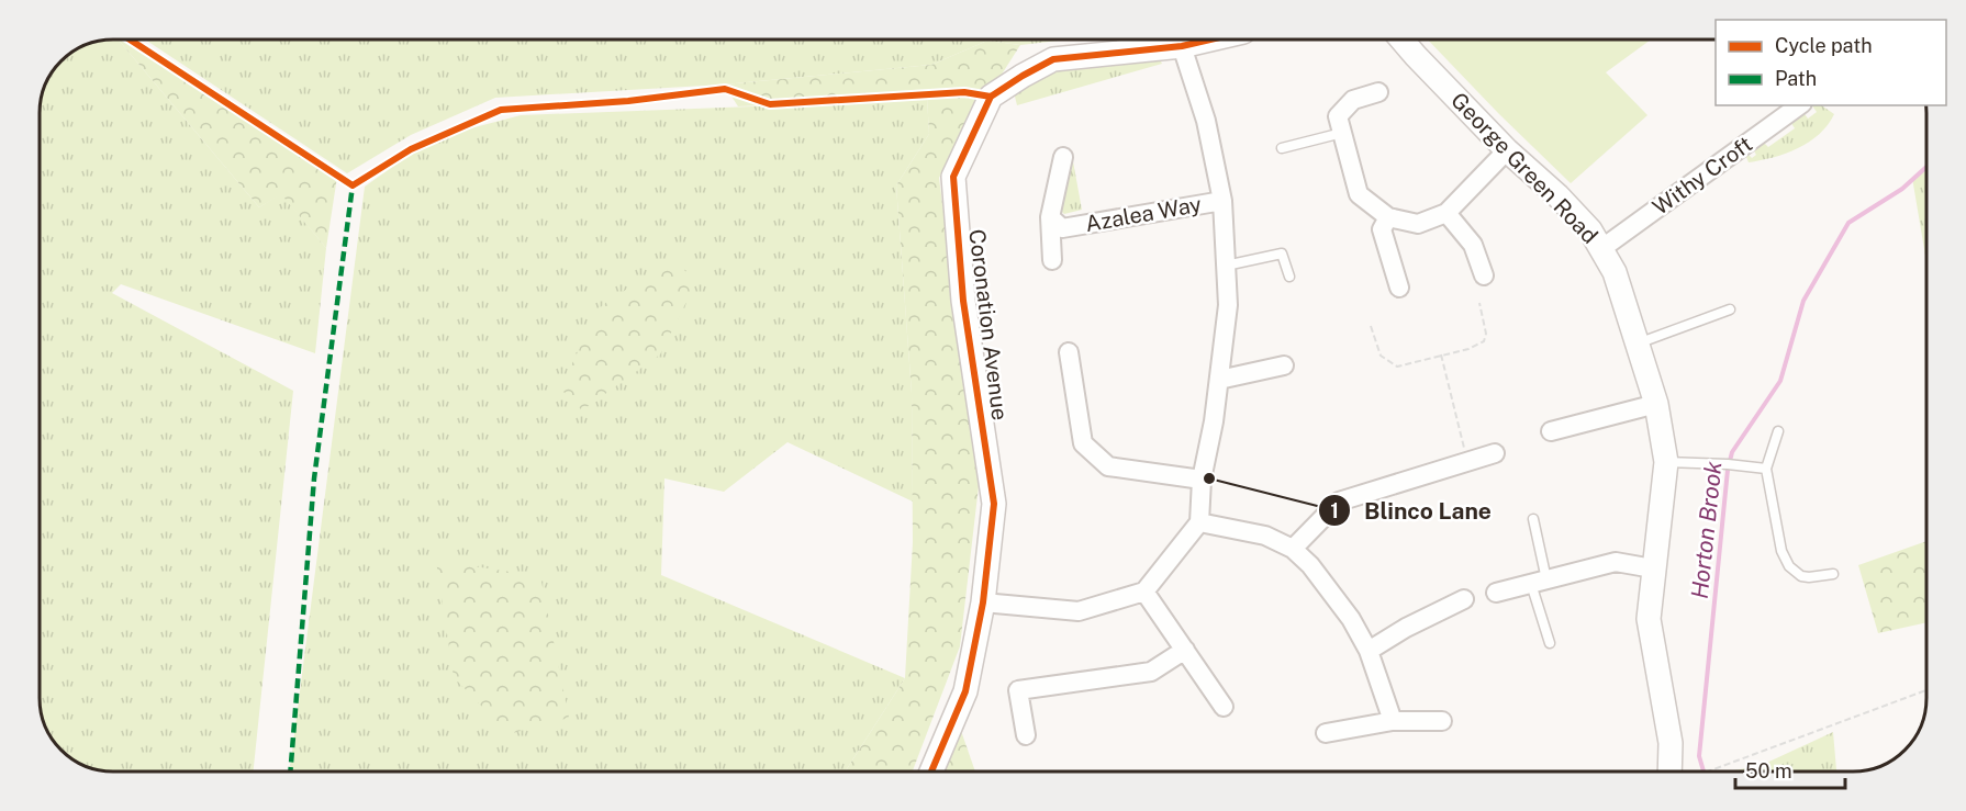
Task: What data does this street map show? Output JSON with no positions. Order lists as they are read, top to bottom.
{
  "streets": {
    "street": [
      "George Green Road",
      "Withy Croft",
      "Azalea Way",
      "Coronation Avenue"
    ]
  },
  "crossings": [
    ["George Green Road", "Withy Croft"]
  ],
  "water": ["Horton Brook"],
  "places": ["Blinco Lane"],
  "legend": ["Cycle path", "Path"],
  "scale_bar": "50 m"
}
